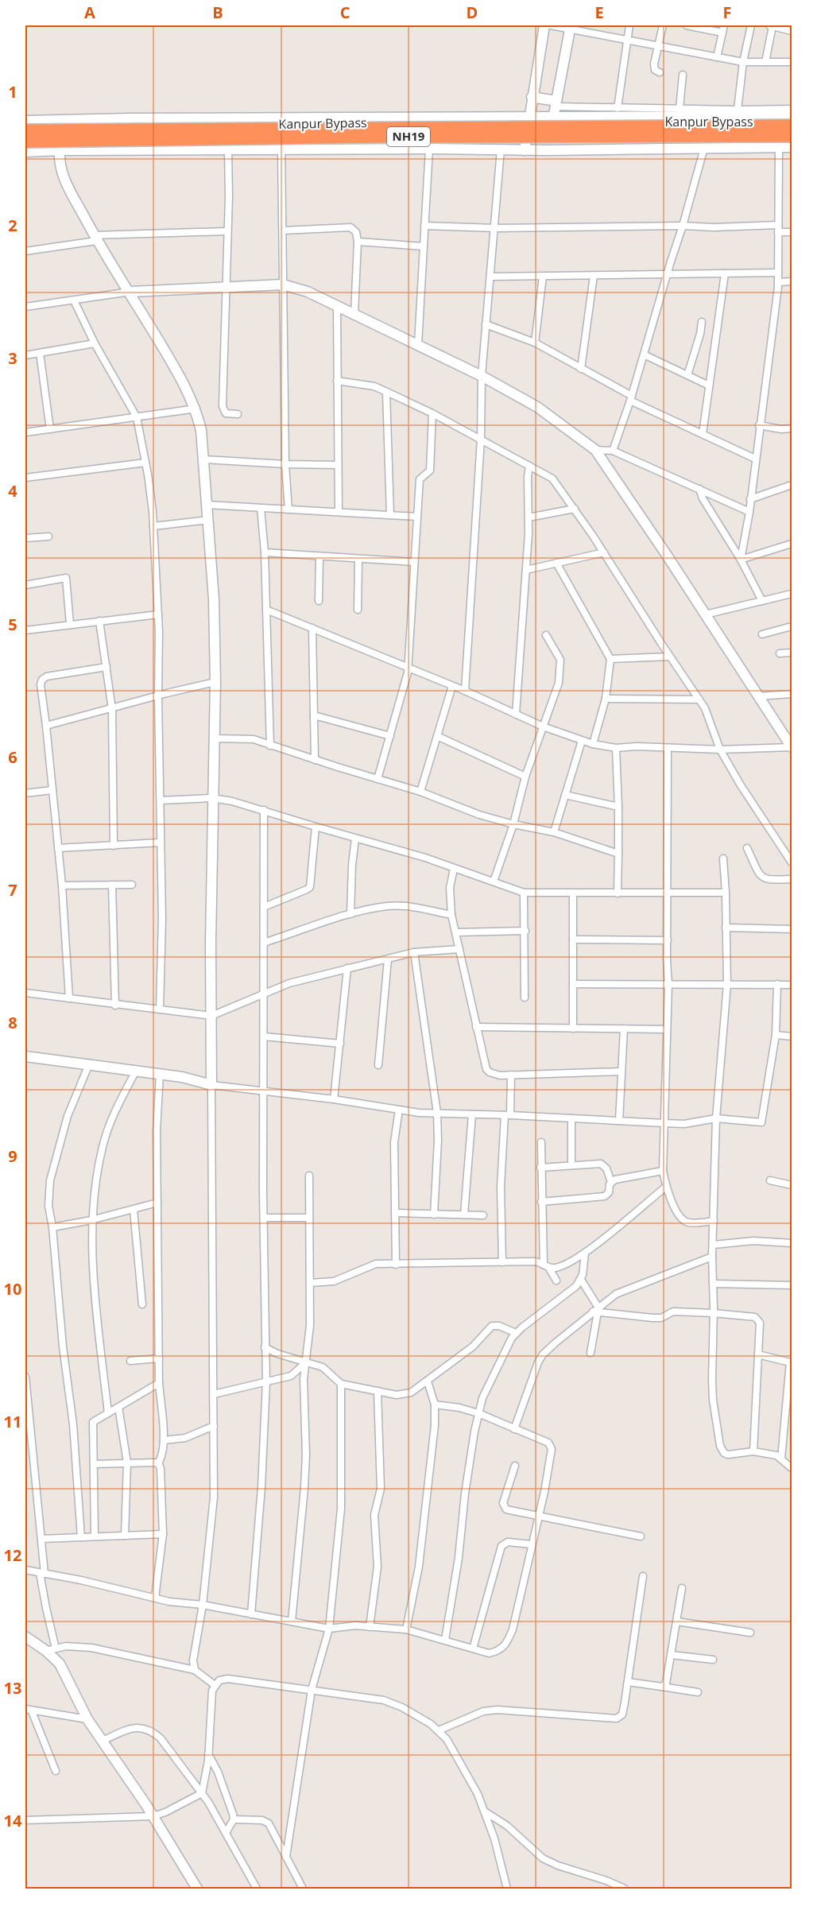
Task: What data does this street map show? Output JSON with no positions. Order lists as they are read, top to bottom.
{
  "streets": {
    "highway": ["Kanpur Bypass", "NH19"]
  },
  "grid": {
    "columns": [
      "A",
      "B",
      "C",
      "D",
      "E",
      "F"
    ],
    "rows": [
      "1",
      "2",
      "3",
      "4",
      "5",
      "6",
      "7",
      "8",
      "9",
      "10",
      "11",
      "12",
      "13",
      "14"
    ]
  }
}
